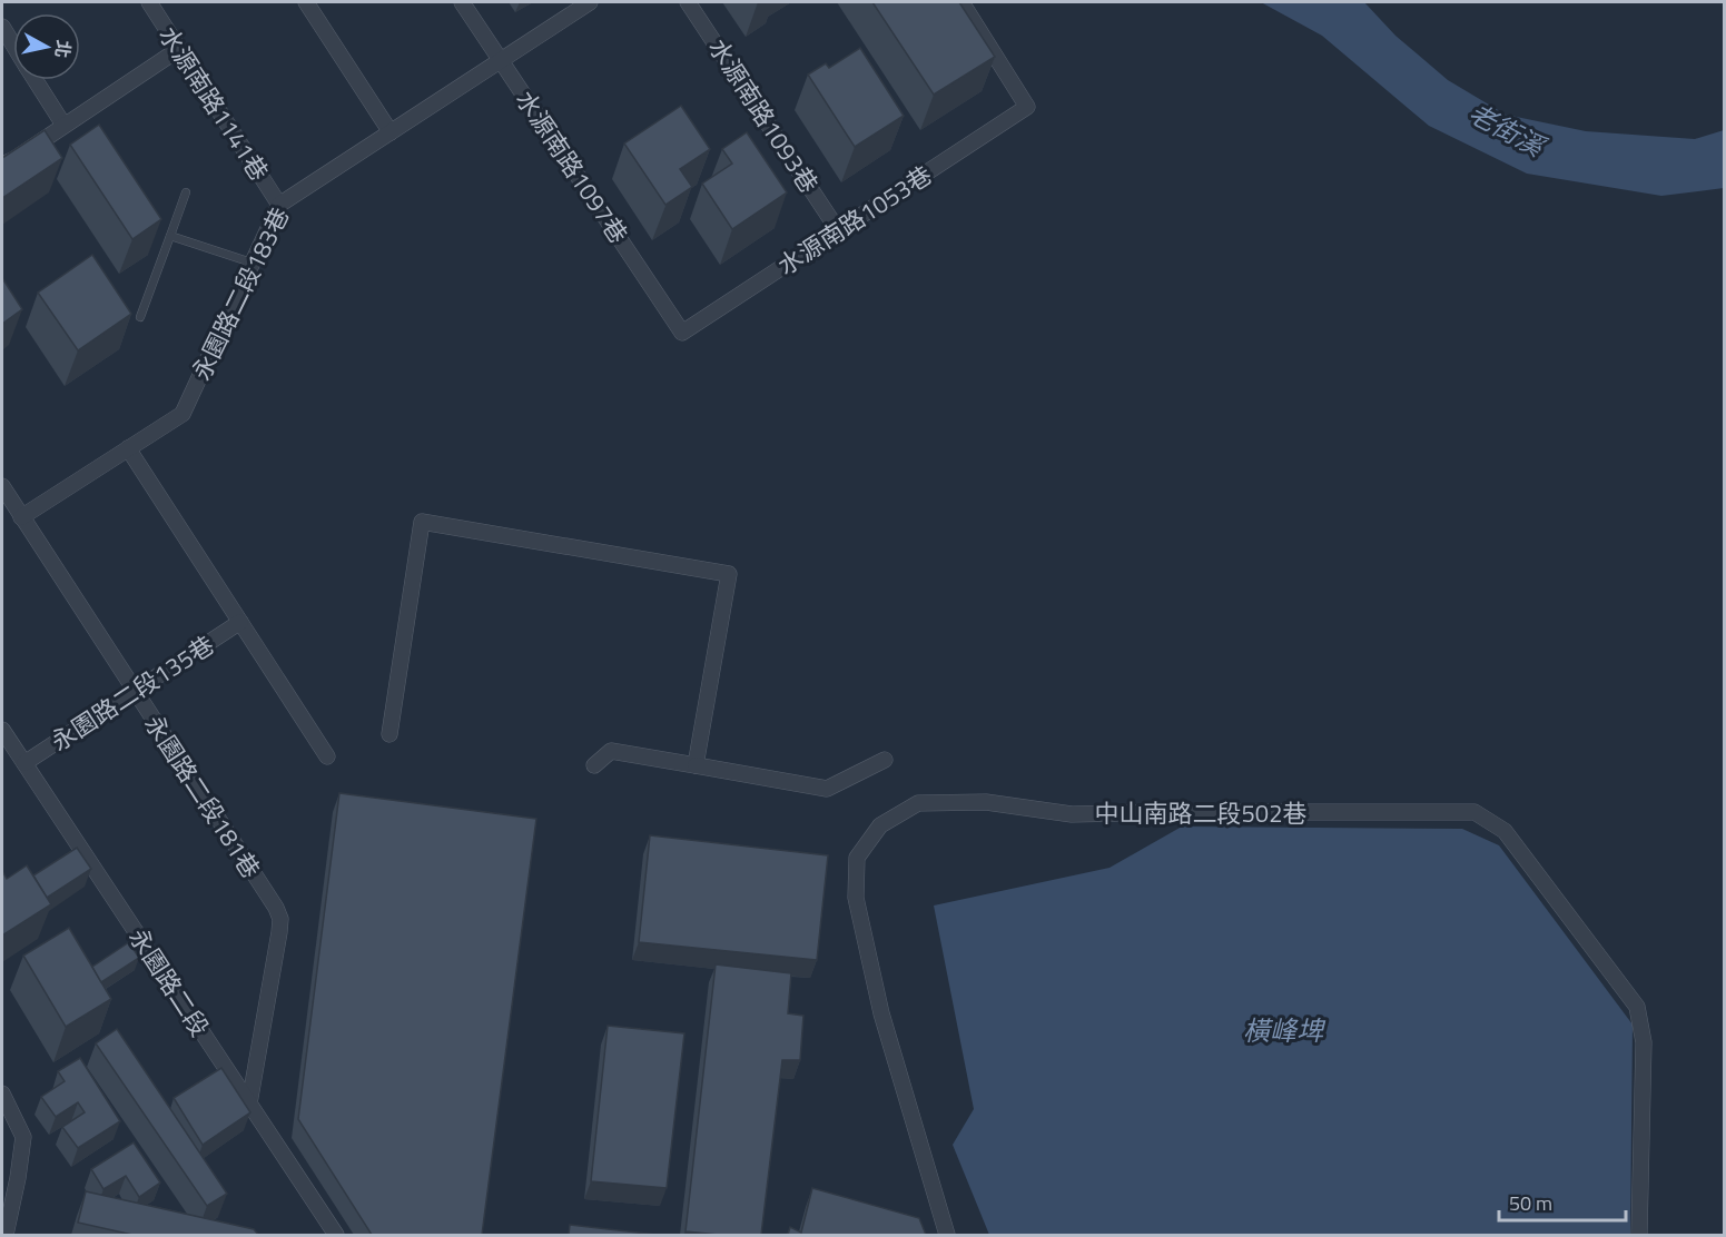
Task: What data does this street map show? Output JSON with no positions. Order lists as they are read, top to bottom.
{
  "streets": {
    "street": [
      "水源南路1141巷",
      "水源南路1093巷",
      "水源南路1097巷",
      "水源南路1053巷",
      "永園路二段183巷",
      "永園路二段135巷",
      "永園路二段181巷",
      "中山南路二段502巷",
      "永園路二段"
    ]
  },
  "crossings": [
    ["水源南路1141巷", "永園路二段183巷"],
    ["水源南路1093巷", "水源南路1053巷"],
    ["水源南路1097巷", "水源南路1053巷"],
    ["水源南路1097巷", "永園路二段183巷"],
    ["永園路二段183巷", "永園路二段181巷"],
    ["永園路二段135巷", "永園路二段181巷"],
    ["永園路二段135巷", "永園路二段"],
    ["永園路二段181巷", "永園路二段"]
  ],
  "water": ["老街溪", "橫峰埤"],
  "scale_bar": "50 m",
  "north": "right"
}
